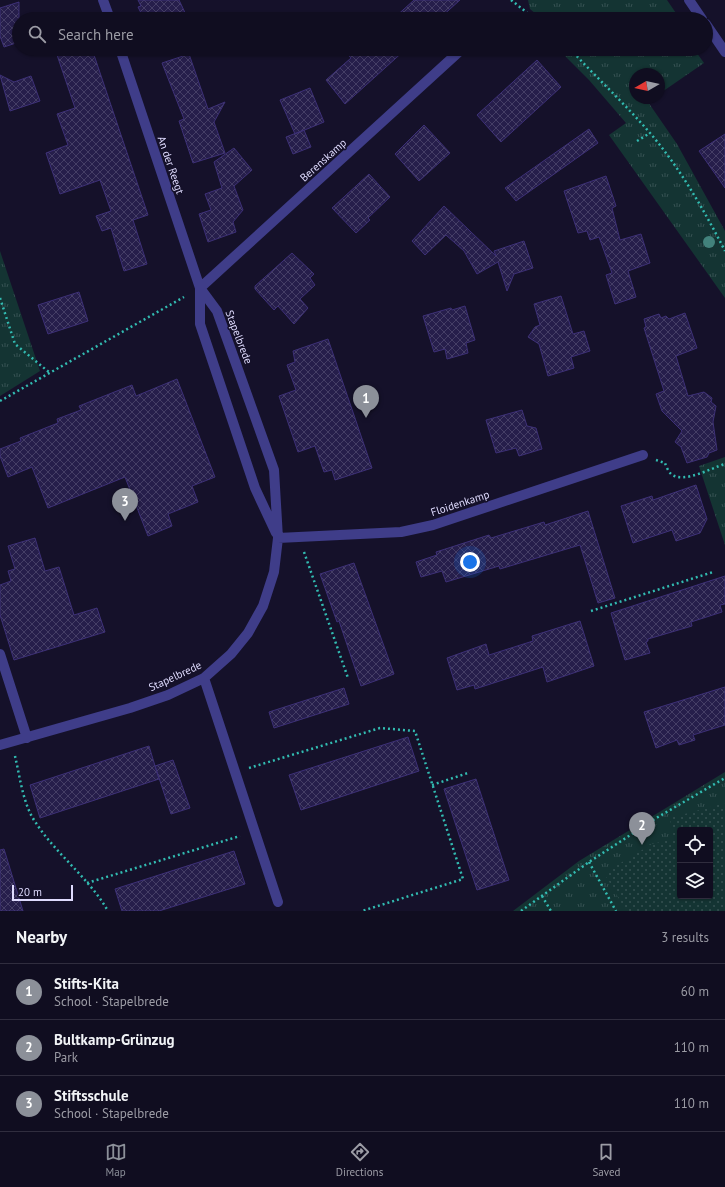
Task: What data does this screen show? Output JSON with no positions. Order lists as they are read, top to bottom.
{
  "streets": {
    "street": [
      "Berenskamp",
      "An der Reegt",
      "Stapelbrede",
      "Floidenkamp"
    ]
  },
  "crossings": [
    ["Berenskamp", "An der Reegt"],
    ["Berenskamp", "Stapelbrede"],
    ["An der Reegt", "Stapelbrede"],
    ["Stapelbrede", "Floidenkamp"]
  ],
  "scale_bar": "20 m",
  "north": "left",
  "page": {
    "search": "Search here",
    "pins": ["1", "3", "2"],
    "scale": "20 m",
    "heading": ["Nearby", "3 results"],
    "list": [
      {
        "mark": "1",
        "name": "Stifts-Kita",
        "note": "School · Stapelbrede",
        "value": "60 m"
      },
      {
        "mark": "2",
        "name": "Bultkamp-Grünzug",
        "note": "Park",
        "value": "110 m"
      },
      {
        "mark": "3",
        "name": "Stiftsschule",
        "note": "School · Stapelbrede",
        "value": "110 m"
      }
    ],
    "nav": ["Map", "Directions", "Saved"]
  }
}
